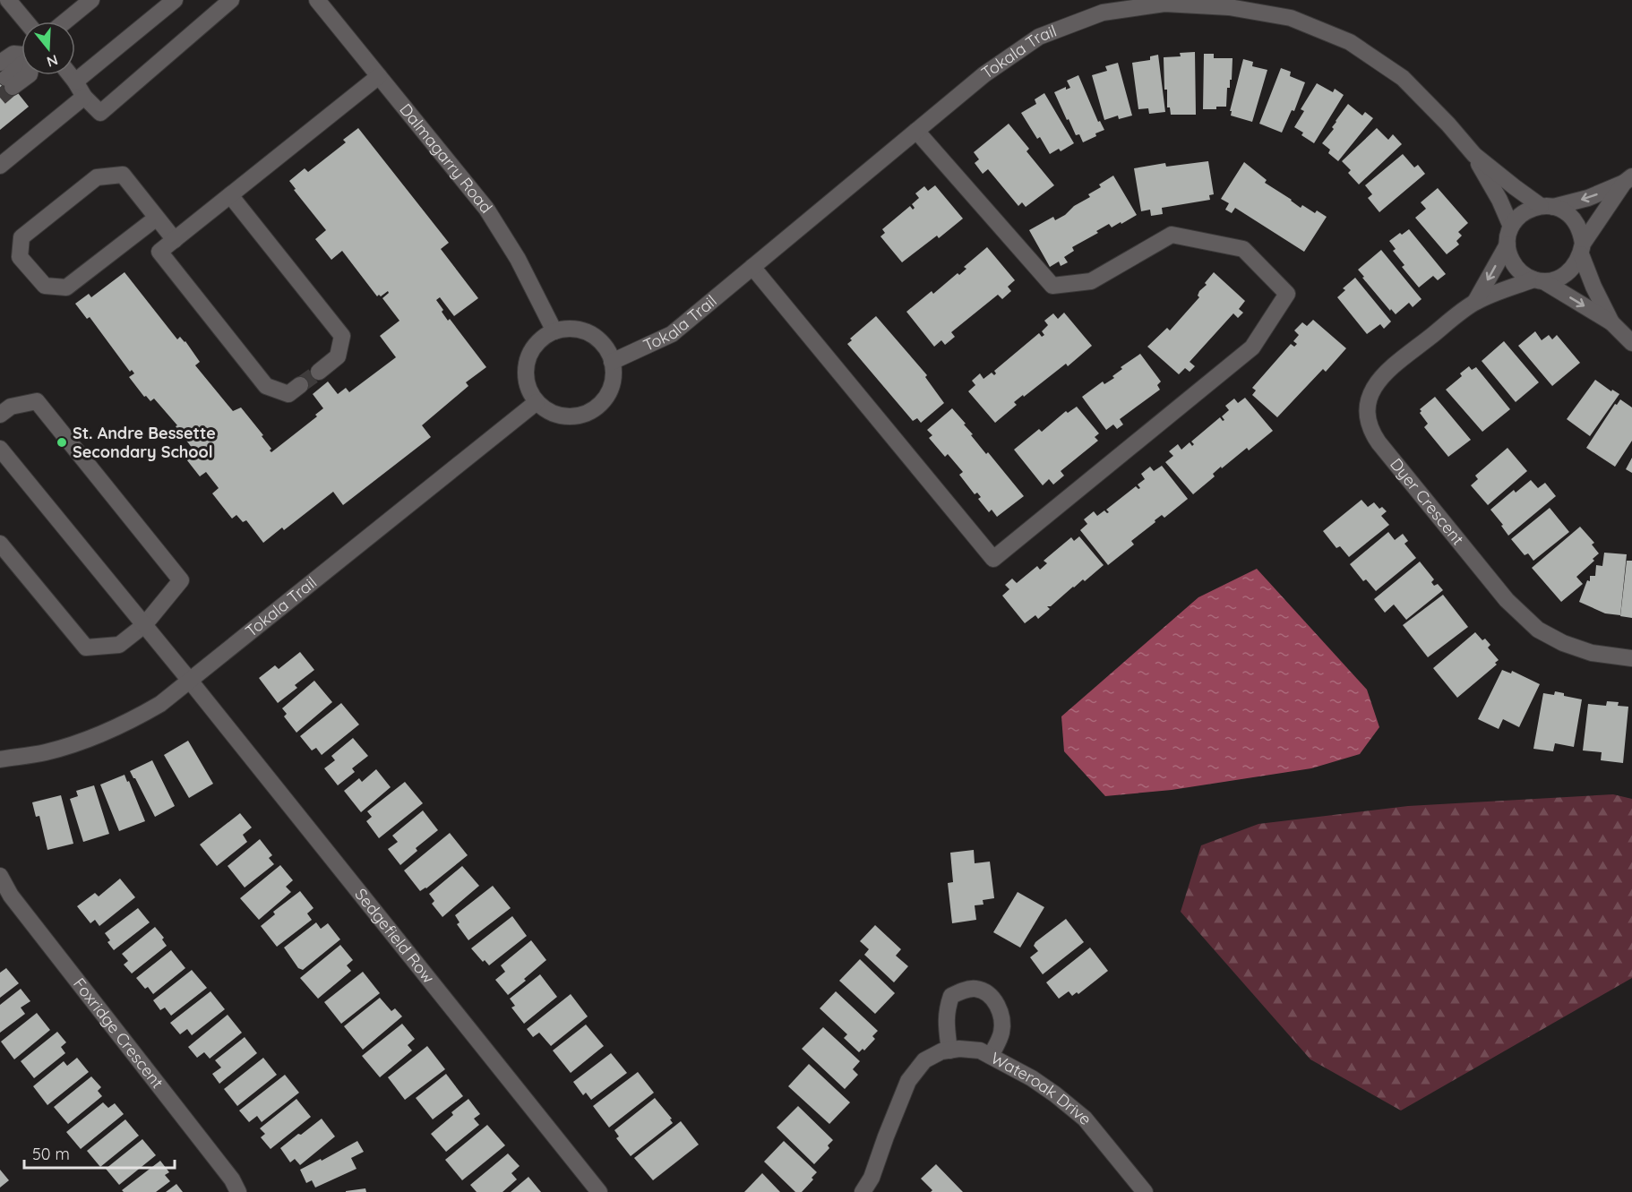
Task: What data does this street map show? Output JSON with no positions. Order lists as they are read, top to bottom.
{
  "streets": {
    "street": [
      "Tokala Trail",
      "Dalmagarry Road",
      "Dyer Crescent",
      "Sedgefield Row",
      "Foxridge Crescent",
      "Wateroak Drive"
    ]
  },
  "crossings": [
    ["Tokala Trail", "Dalmagarry Road"],
    ["Tokala Trail", "Dyer Crescent"],
    ["Tokala Trail", "Sedgefield Row"]
  ],
  "places": ["St. Andre Bessette Secondary School"],
  "scale_bar": "50 m",
  "north": "bottom"
}
